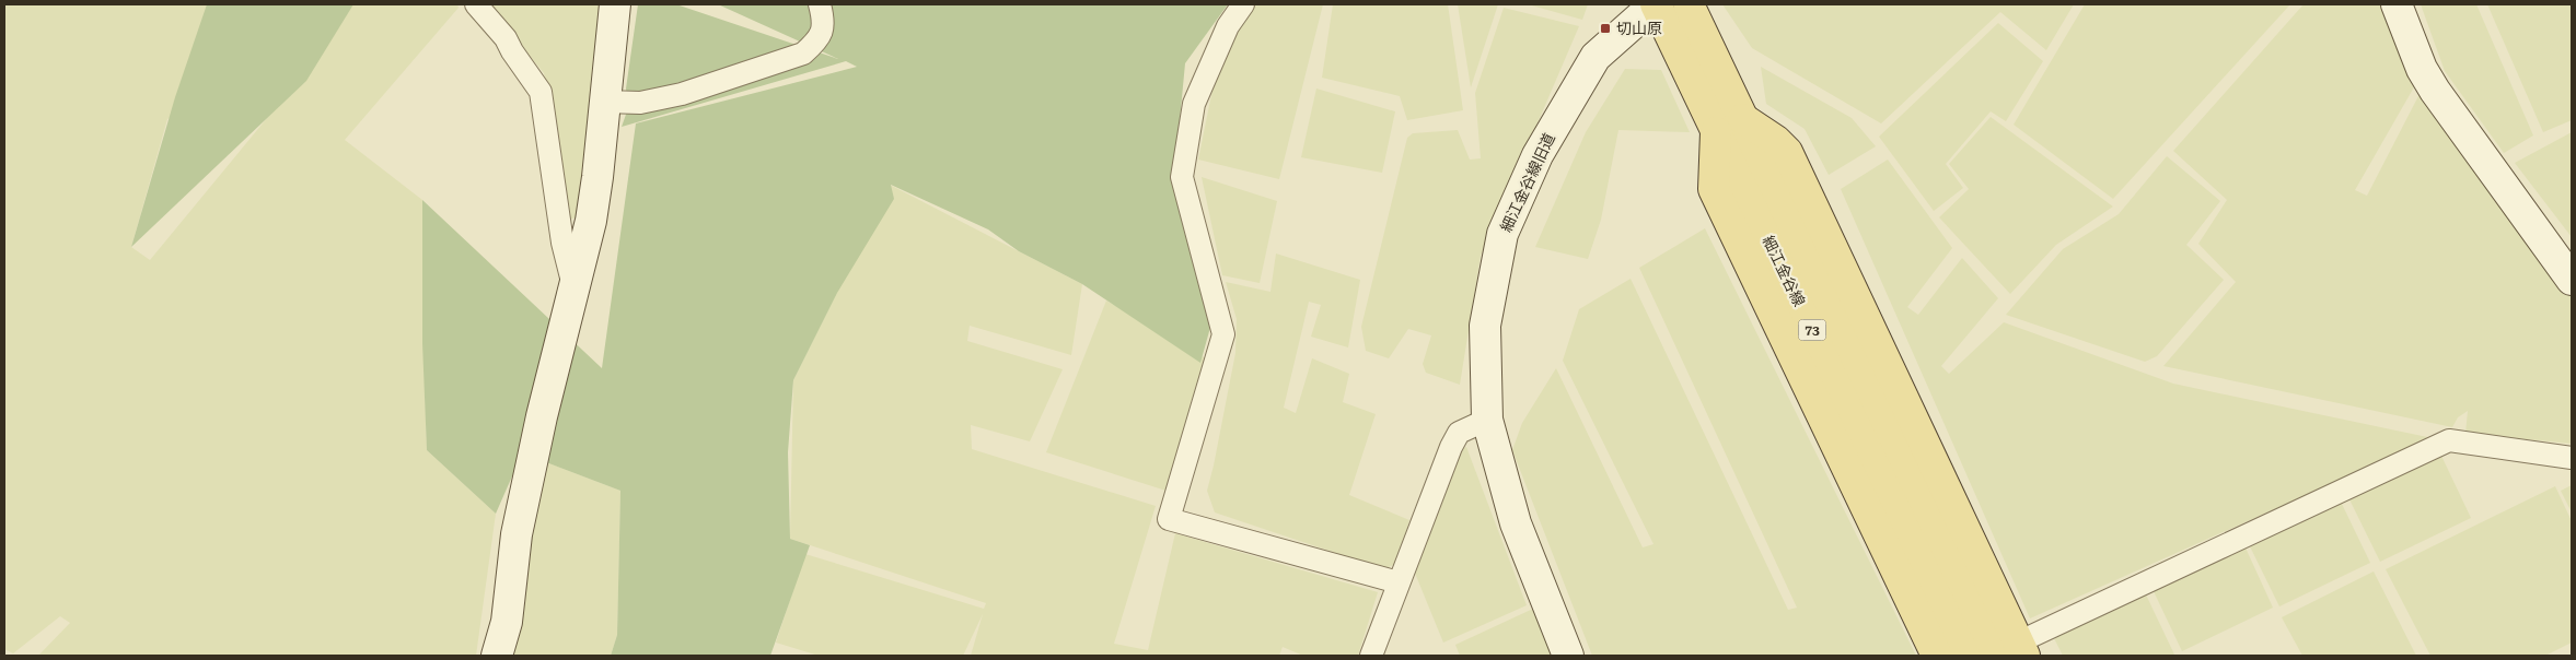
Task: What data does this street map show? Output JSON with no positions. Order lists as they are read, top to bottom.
{
  "streets": {
    "main road": ["細江金谷線", "73"],
    "street": ["細江金谷線旧道"]
  },
  "crossings": [
    ["細江金谷線旧道", "細江金谷線"]
  ],
  "places": {
    "transit": ["切山原"]
  }
}
